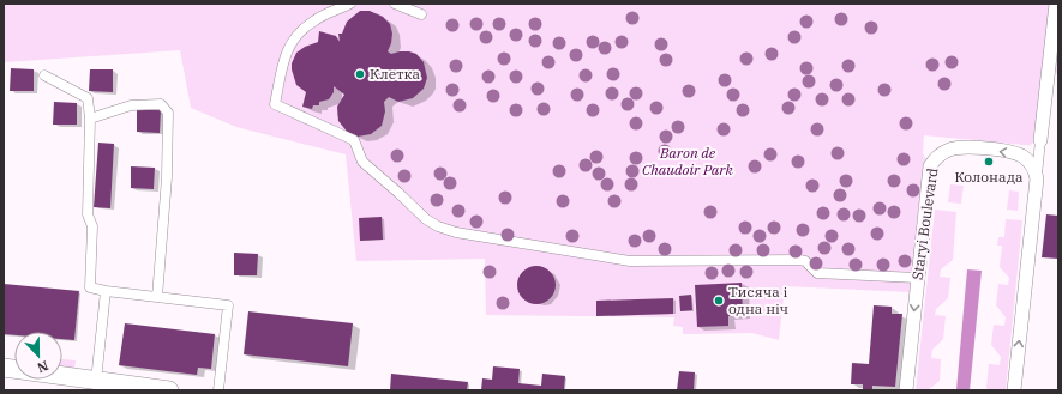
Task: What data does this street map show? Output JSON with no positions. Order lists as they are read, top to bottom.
{
  "streets": {
    "street": ["Staryi Boulevard"]
  },
  "parks": ["Baron de Chaudoir Park"],
  "places": ["Клетка", "Колонада", "Тисяча і одна ніч"],
  "north": "bottom"
}
